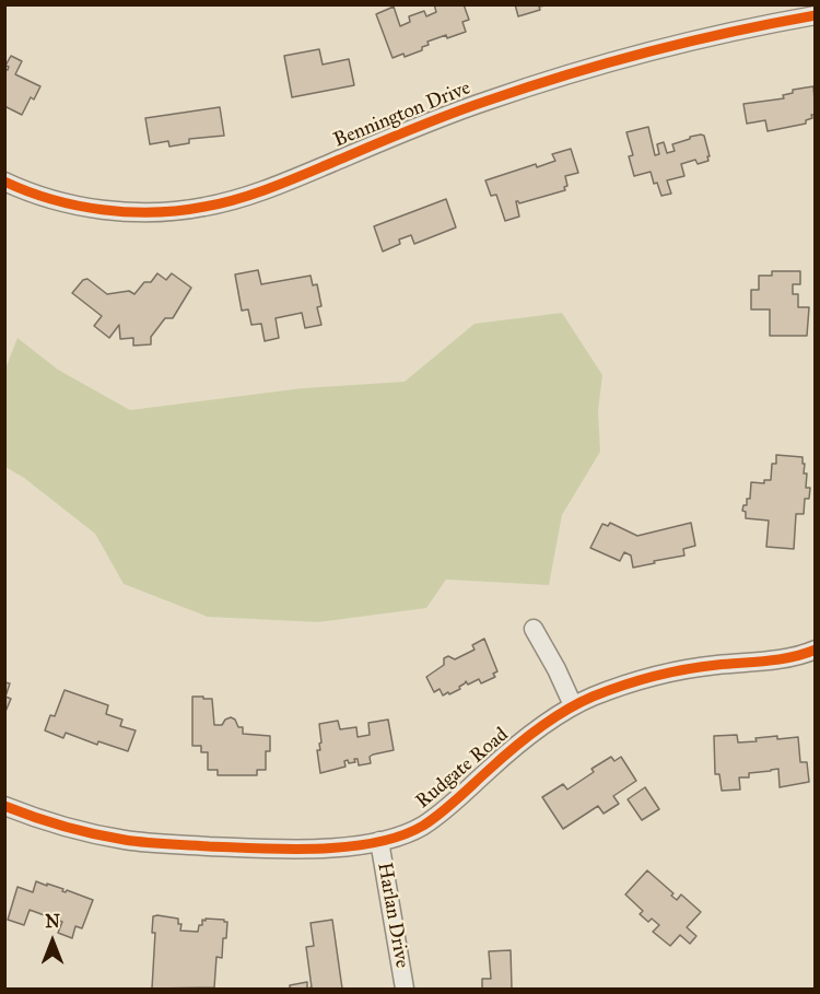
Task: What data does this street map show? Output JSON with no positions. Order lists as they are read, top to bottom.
{
  "streets": {
    "street": ["Bennington Drive", "Rudgate Road", "Harlan Drive"]
  },
  "crossings": [
    ["Rudgate Road", "Harlan Drive"]
  ],
  "north": "top"
}
